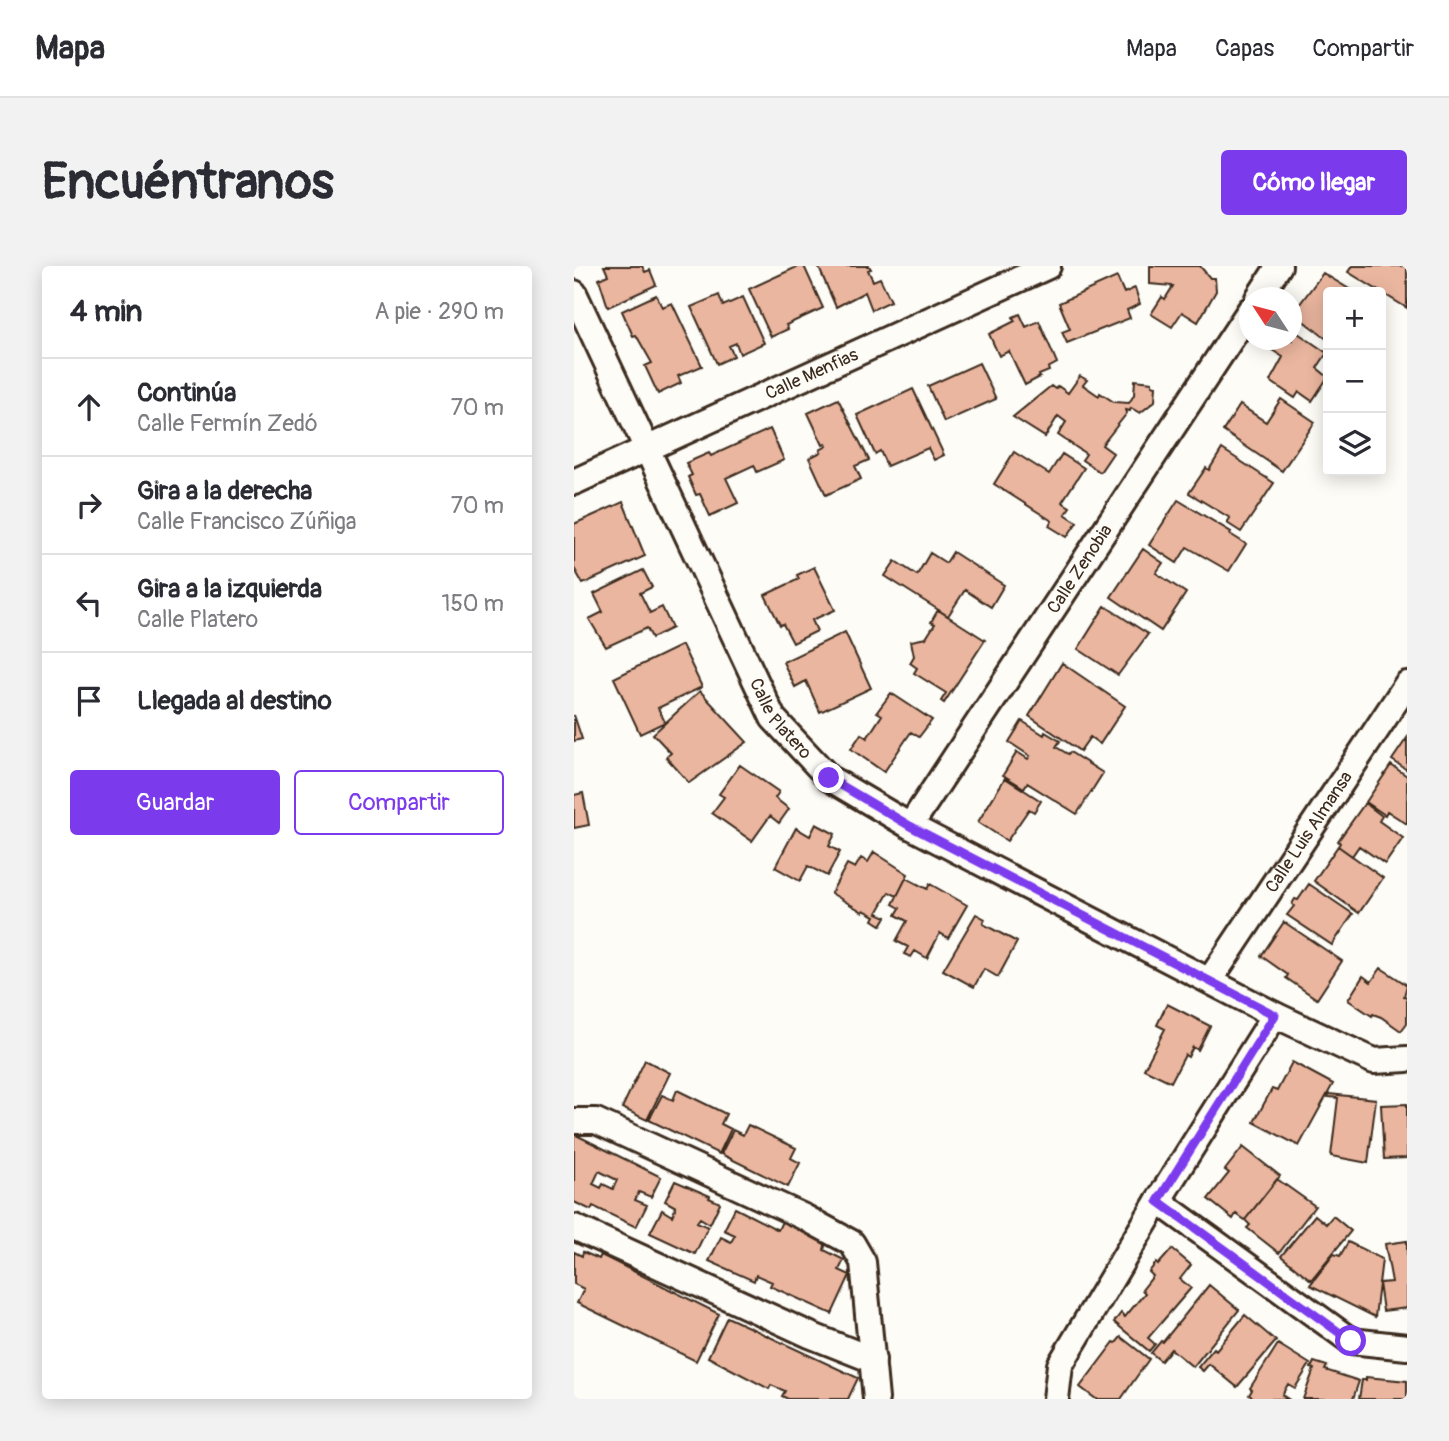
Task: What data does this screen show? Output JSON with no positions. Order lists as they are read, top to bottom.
{
  "streets": {
    "street": [
      "Calle Menfias",
      "Calle Zenobia",
      "Calle Platero",
      "Calle Luis Almansa"
    ]
  },
  "crossings": [
    ["Calle Menfias", "Calle Platero"],
    ["Calle Zenobia", "Calle Platero"],
    ["Calle Platero", "Calle Luis Almansa"]
  ],
  "north": "top left",
  "page": {
    "header": "Mapa",
    "nav": ["Mapa", "Capas", "Compartir"],
    "buttons": [
      "Cómo llegar",
      ["Guardar", "Compartir"]
    ],
    "title": "Encuéntranos",
    "heading": ["4 min", "A pie · 290 m"],
    "map_buttons": ["+", "−"],
    "list": [
      ["Continúa", "Calle Fermín Zedó", "70 m"],
      ["Gira a la derecha", "Calle Francisco Zúñiga", "70 m"],
      ["Gira a la izquierda", "Calle Platero", "150 m"],
      "Llegada al destino"
    ]
  }
}
